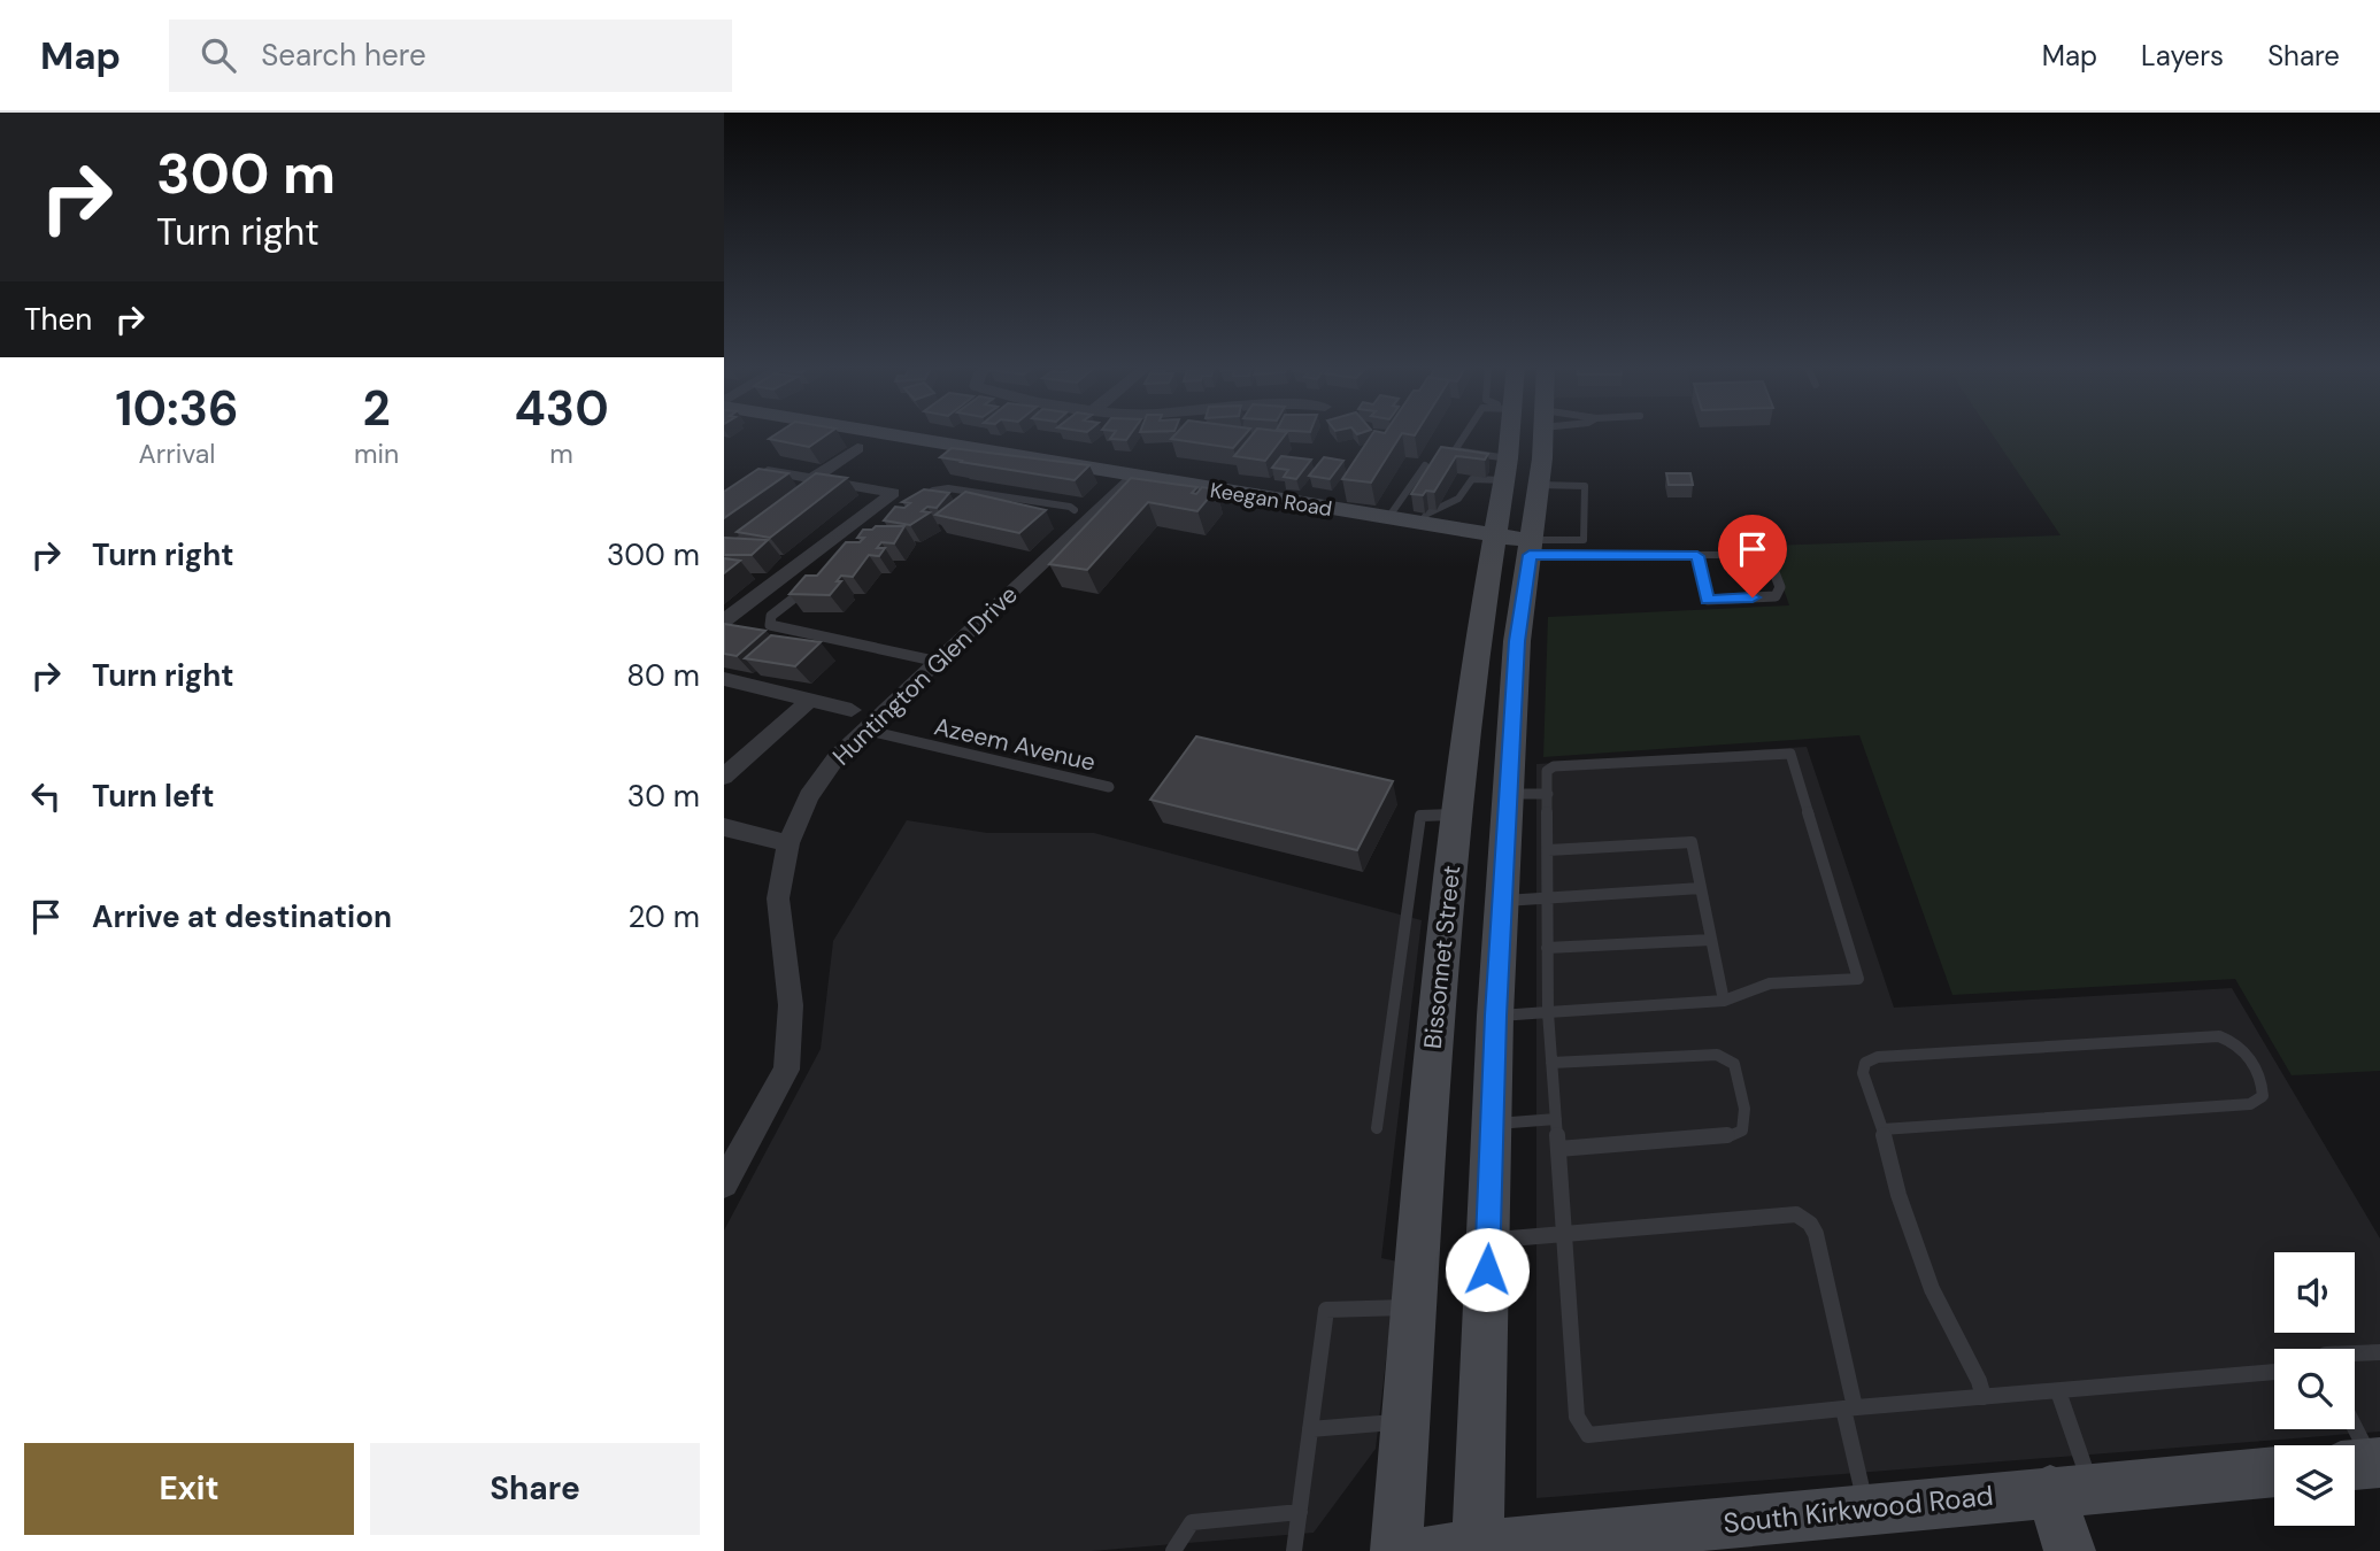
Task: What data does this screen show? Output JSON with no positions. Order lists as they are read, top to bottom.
{
  "streets": {
    "main road": ["Keegan Road", "Bissonnet Street", "South Kirkwood Road"],
    "street": ["Huntington Glen Drive"],
    "lane": ["Azeem Avenue"]
  },
  "crossings": [
    ["Keegan Road", "Huntington Glen Drive"],
    ["Keegan Road", "Bissonnet Street"],
    ["Huntington Glen Drive", "Azeem Avenue"],
    ["Bissonnet Street", "South Kirkwood Road"]
  ],
  "page": {
    "header": "Map",
    "search": "Search here",
    "nav": ["Map", "Layers", "Share"],
    "turn": ["300 m", "Turn right"],
    "then": "Then",
    "eta": [
      "10:36",
      "Arrival",
      "2",
      "min",
      "430",
      "m"
    ],
    "list": [
      {
        "name": "Turn right",
        "value": "300 m"
      },
      {
        "name": "Turn right",
        "value": "80 m"
      },
      {
        "name": "Turn left",
        "value": "30 m"
      },
      {
        "name": "Arrive at destination",
        "value": "20 m"
      }
    ],
    "buttons": ["Exit", "Share"]
  }
}
